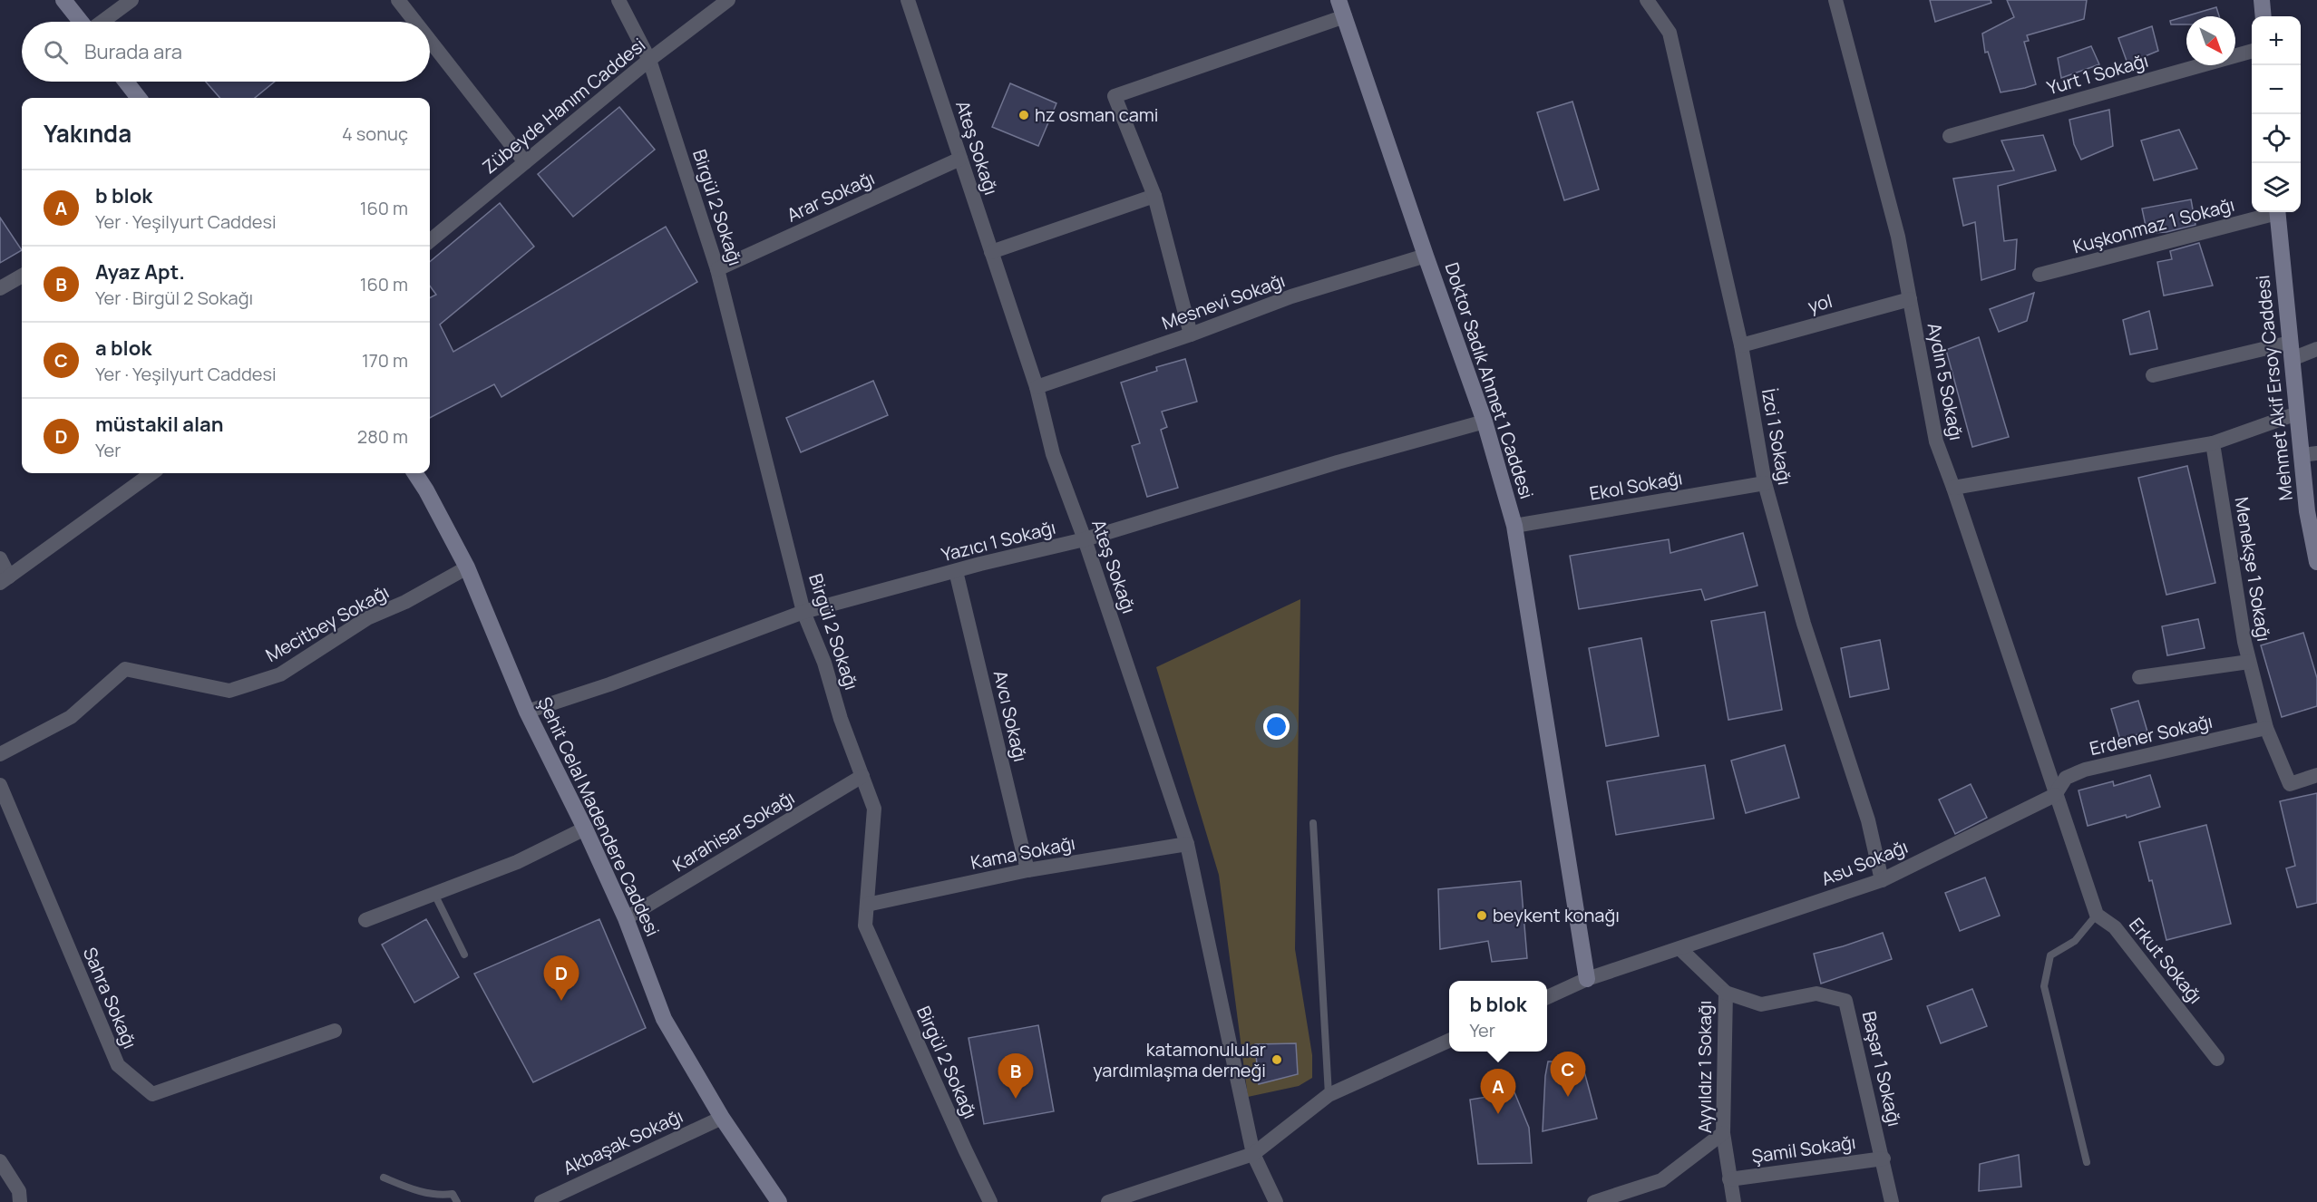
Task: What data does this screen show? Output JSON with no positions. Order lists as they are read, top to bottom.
{
  "streets": {
    "street": [
      "Yurt 1 Sokağı",
      "Zübeyde Hanım Caddesi",
      "Ateş Sokağı",
      "Arar Sokağı",
      "Birgül 2 Sokağı",
      "Kuşkonmaz 1 Sokağı",
      "Mesnevi Sokağı",
      "yol",
      "Doktor Sadık Ahmet 1 Caddesi",
      "Aydın 5 Sokağı",
      "Mehmet Akif Ersoy Caddesi",
      "İzci 1 Sokağı",
      "Ekol Sokağı",
      "Yazıcı 1 Sokağı",
      "Menekşe 1 Sokağı",
      "Mecitbey Sokağı",
      "Avcı Sokağı",
      "Erdener Sokağı",
      "Şehit Celal Madendere Caddesi",
      "Karahisar Sokağı",
      "Kama Sokağı",
      "Asu Sokağı",
      "Erkut Sokağı",
      "Sahra Sokağı",
      "Ayyıldız 1 Sokağı",
      "Başar 1 Sokağı",
      "Akbaşak Sokağı",
      "Şamil Sokağı"
    ]
  },
  "crossings": [
    ["Zübeyde Hanım Caddesi", "Birgül 2 Sokağı"],
    ["Ateş Sokağı", "Arar Sokağı"],
    ["Ateş Sokağı", "Mesnevi Sokağı"],
    ["Ateş Sokağı", "Yazıcı 1 Sokağı"],
    ["Ateş Sokağı", "Kama Sokağı"],
    ["Arar Sokağı", "Birgül 2 Sokağı"],
    ["Birgül 2 Sokağı", "Yazıcı 1 Sokağı"],
    ["Birgül 2 Sokağı", "Karahisar Sokağı"],
    ["Birgül 2 Sokağı", "Kama Sokağı"],
    ["Mesnevi Sokağı", "Doktor Sadık Ahmet 1 Caddesi"],
    ["yol", "Aydın 5 Sokağı"],
    ["yol", "İzci 1 Sokağı"],
    ["Doktor Sadık Ahmet 1 Caddesi", "Ekol Sokağı"],
    ["Doktor Sadık Ahmet 1 Caddesi", "Yazıcı 1 Sokağı"],
    ["Doktor Sadık Ahmet 1 Caddesi", "Asu Sokağı"],
    ["Aydın 5 Sokağı", "Erdener Sokağı"],
    ["Aydın 5 Sokağı", "Asu Sokağı"],
    ["İzci 1 Sokağı", "Ekol Sokağı"],
    ["İzci 1 Sokağı", "Asu Sokağı"],
    ["Yazıcı 1 Sokağı", "Avcı Sokağı"],
    ["Yazıcı 1 Sokağı", "Şehit Celal Madendere Caddesi"],
    ["Menekşe 1 Sokağı", "Erdener Sokağı"],
    ["Mecitbey Sokağı", "Şehit Celal Madendere Caddesi"],
    ["Avcı Sokağı", "Kama Sokağı"],
    ["Erdener Sokağı", "Asu Sokağı"],
    ["Şehit Celal Madendere Caddesi", "Karahisar Sokağı"],
    ["Şehit Celal Madendere Caddesi", "Akbaşak Sokağı"],
    ["Asu Sokağı", "Ayyıldız 1 Sokağı"],
    ["Ayyıldız 1 Sokağı", "Başar 1 Sokağı"],
    ["Ayyıldız 1 Sokağı", "Şamil Sokağı"],
    ["Başar 1 Sokağı", "Şamil Sokağı"]
  ],
  "places": ["hz osman cami", "beykent konağı", "katamonulular yardımlaşma derneği"],
  "north": "bottom right",
  "page": {
    "map_buttons": ["+", "−"],
    "search": "Burada ara",
    "heading": ["Yakında", "4 sonuç"],
    "list": [
      {
        "mark": "A",
        "name": "b blok",
        "note": "Yer · Yeşilyurt Caddesi",
        "value": "160 m"
      },
      {
        "mark": "B",
        "name": "Ayaz Apt.",
        "note": "Yer · Birgül 2 Sokağı",
        "value": "160 m"
      },
      {
        "mark": "C",
        "name": "a blok",
        "note": "Yer · Yeşilyurt Caddesi",
        "value": "170 m"
      },
      {
        "mark": "D",
        "name": "müstakil alan",
        "note": "Yer",
        "value": "280 m"
      }
    ],
    "pins": [
      "D",
      "C",
      "B",
      "A"
    ],
    "popup": ["b blok", "Yer"]
  }
}
